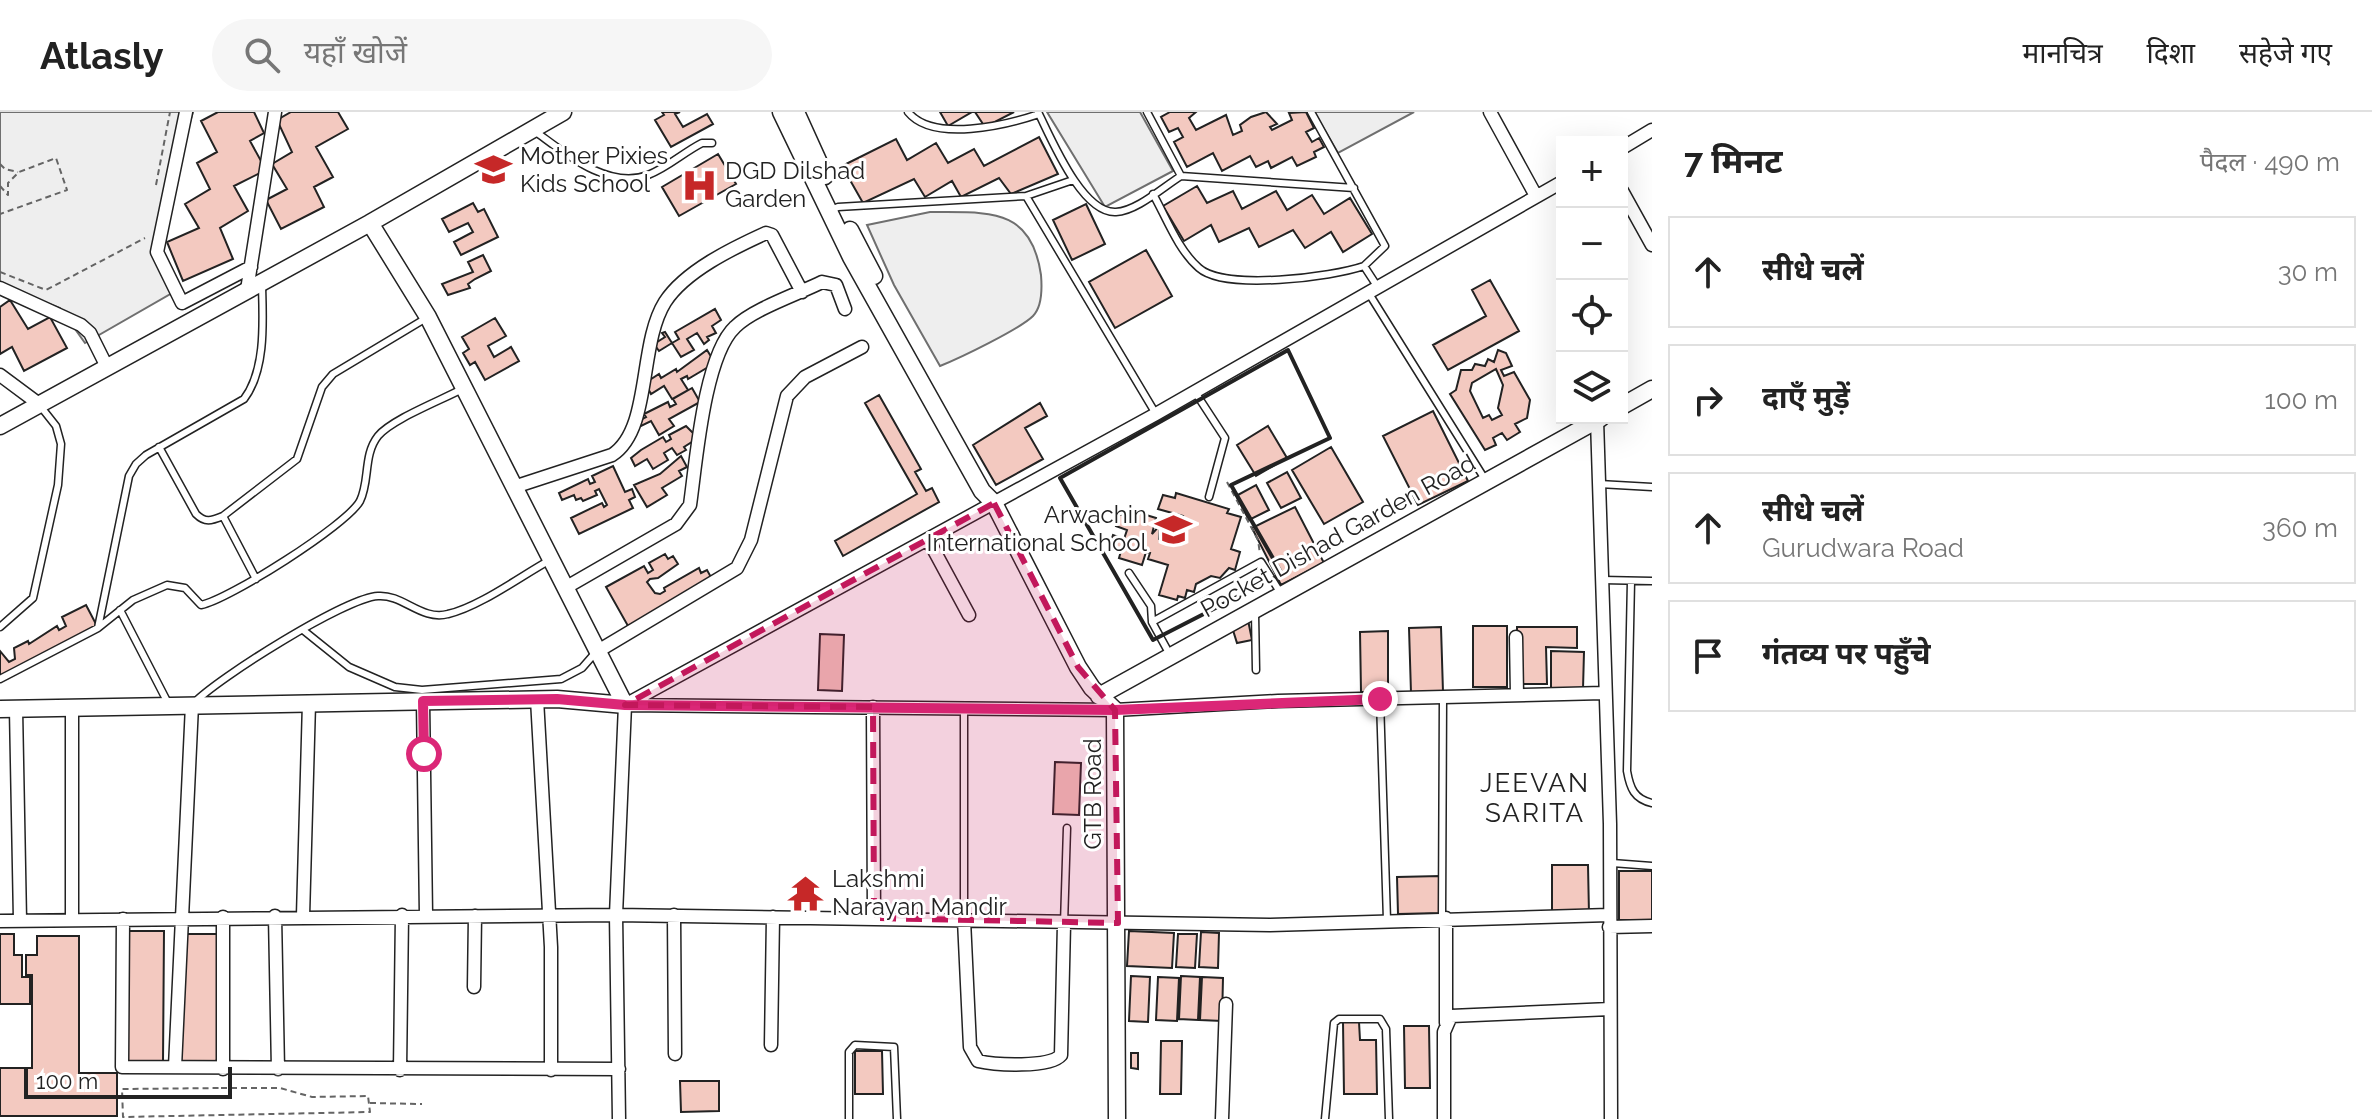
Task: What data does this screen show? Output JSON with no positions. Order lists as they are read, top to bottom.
{
  "streets": {
    "street": ["Pocket Dishad Garden Road", "GTB Road"]
  },
  "crossings": [
    ["Pocket Dishad Garden Road", "GTB Road"]
  ],
  "districts": ["JEEVAN SARITA"],
  "places": {
    "school or university": ["Mother Pixies Kids School", "Arwachin International School"],
    "hospital": ["DGD Dilshad Garden"],
    "temple": ["Lakshmi Narayan Mandir"]
  },
  "scale_bar": "100 m",
  "page": {
    "header": "Atlasly",
    "search": "यहाँ खोजें",
    "nav": ["मानचित्र", "दिशा", "सहेजे गए"],
    "heading": ["7 मिनट", "पैदल · 490 m"],
    "map_buttons": ["+", "−"],
    "list": [
      ["सीधे चलें", "30 m"],
      ["दाएँ मुड़ें", "100 m"],
      ["सीधे चलें", "Gurudwara Road", "360 m"],
      "गंतव्य पर पहुँचे"
    ],
    "scale": "100 m"
  }
}
